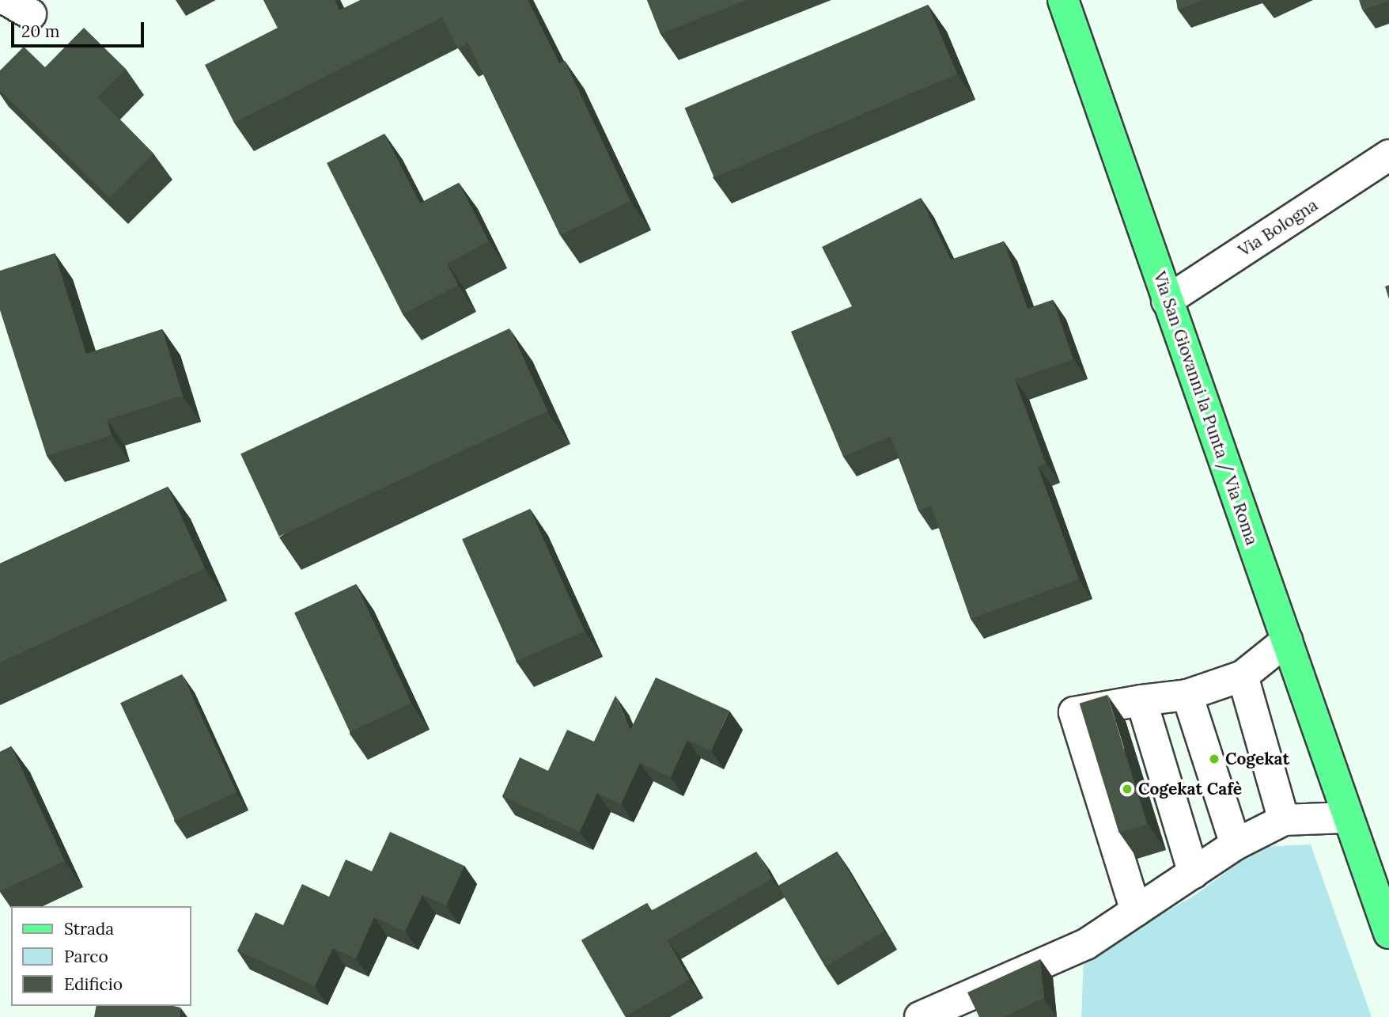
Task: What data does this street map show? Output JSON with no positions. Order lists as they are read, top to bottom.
{
  "streets": {
    "main road": ["Via San Giovanni la Punta / Via Roma"],
    "street": ["Via Bologna"]
  },
  "crossings": [
    ["Via Bologna", "Via San Giovanni la Punta / Via Roma"]
  ],
  "places": ["Cogekat", "Cogekat Cafè"],
  "legend": ["Strada", "Parco", "Edificio"],
  "scale_bar": "20 m"
}
